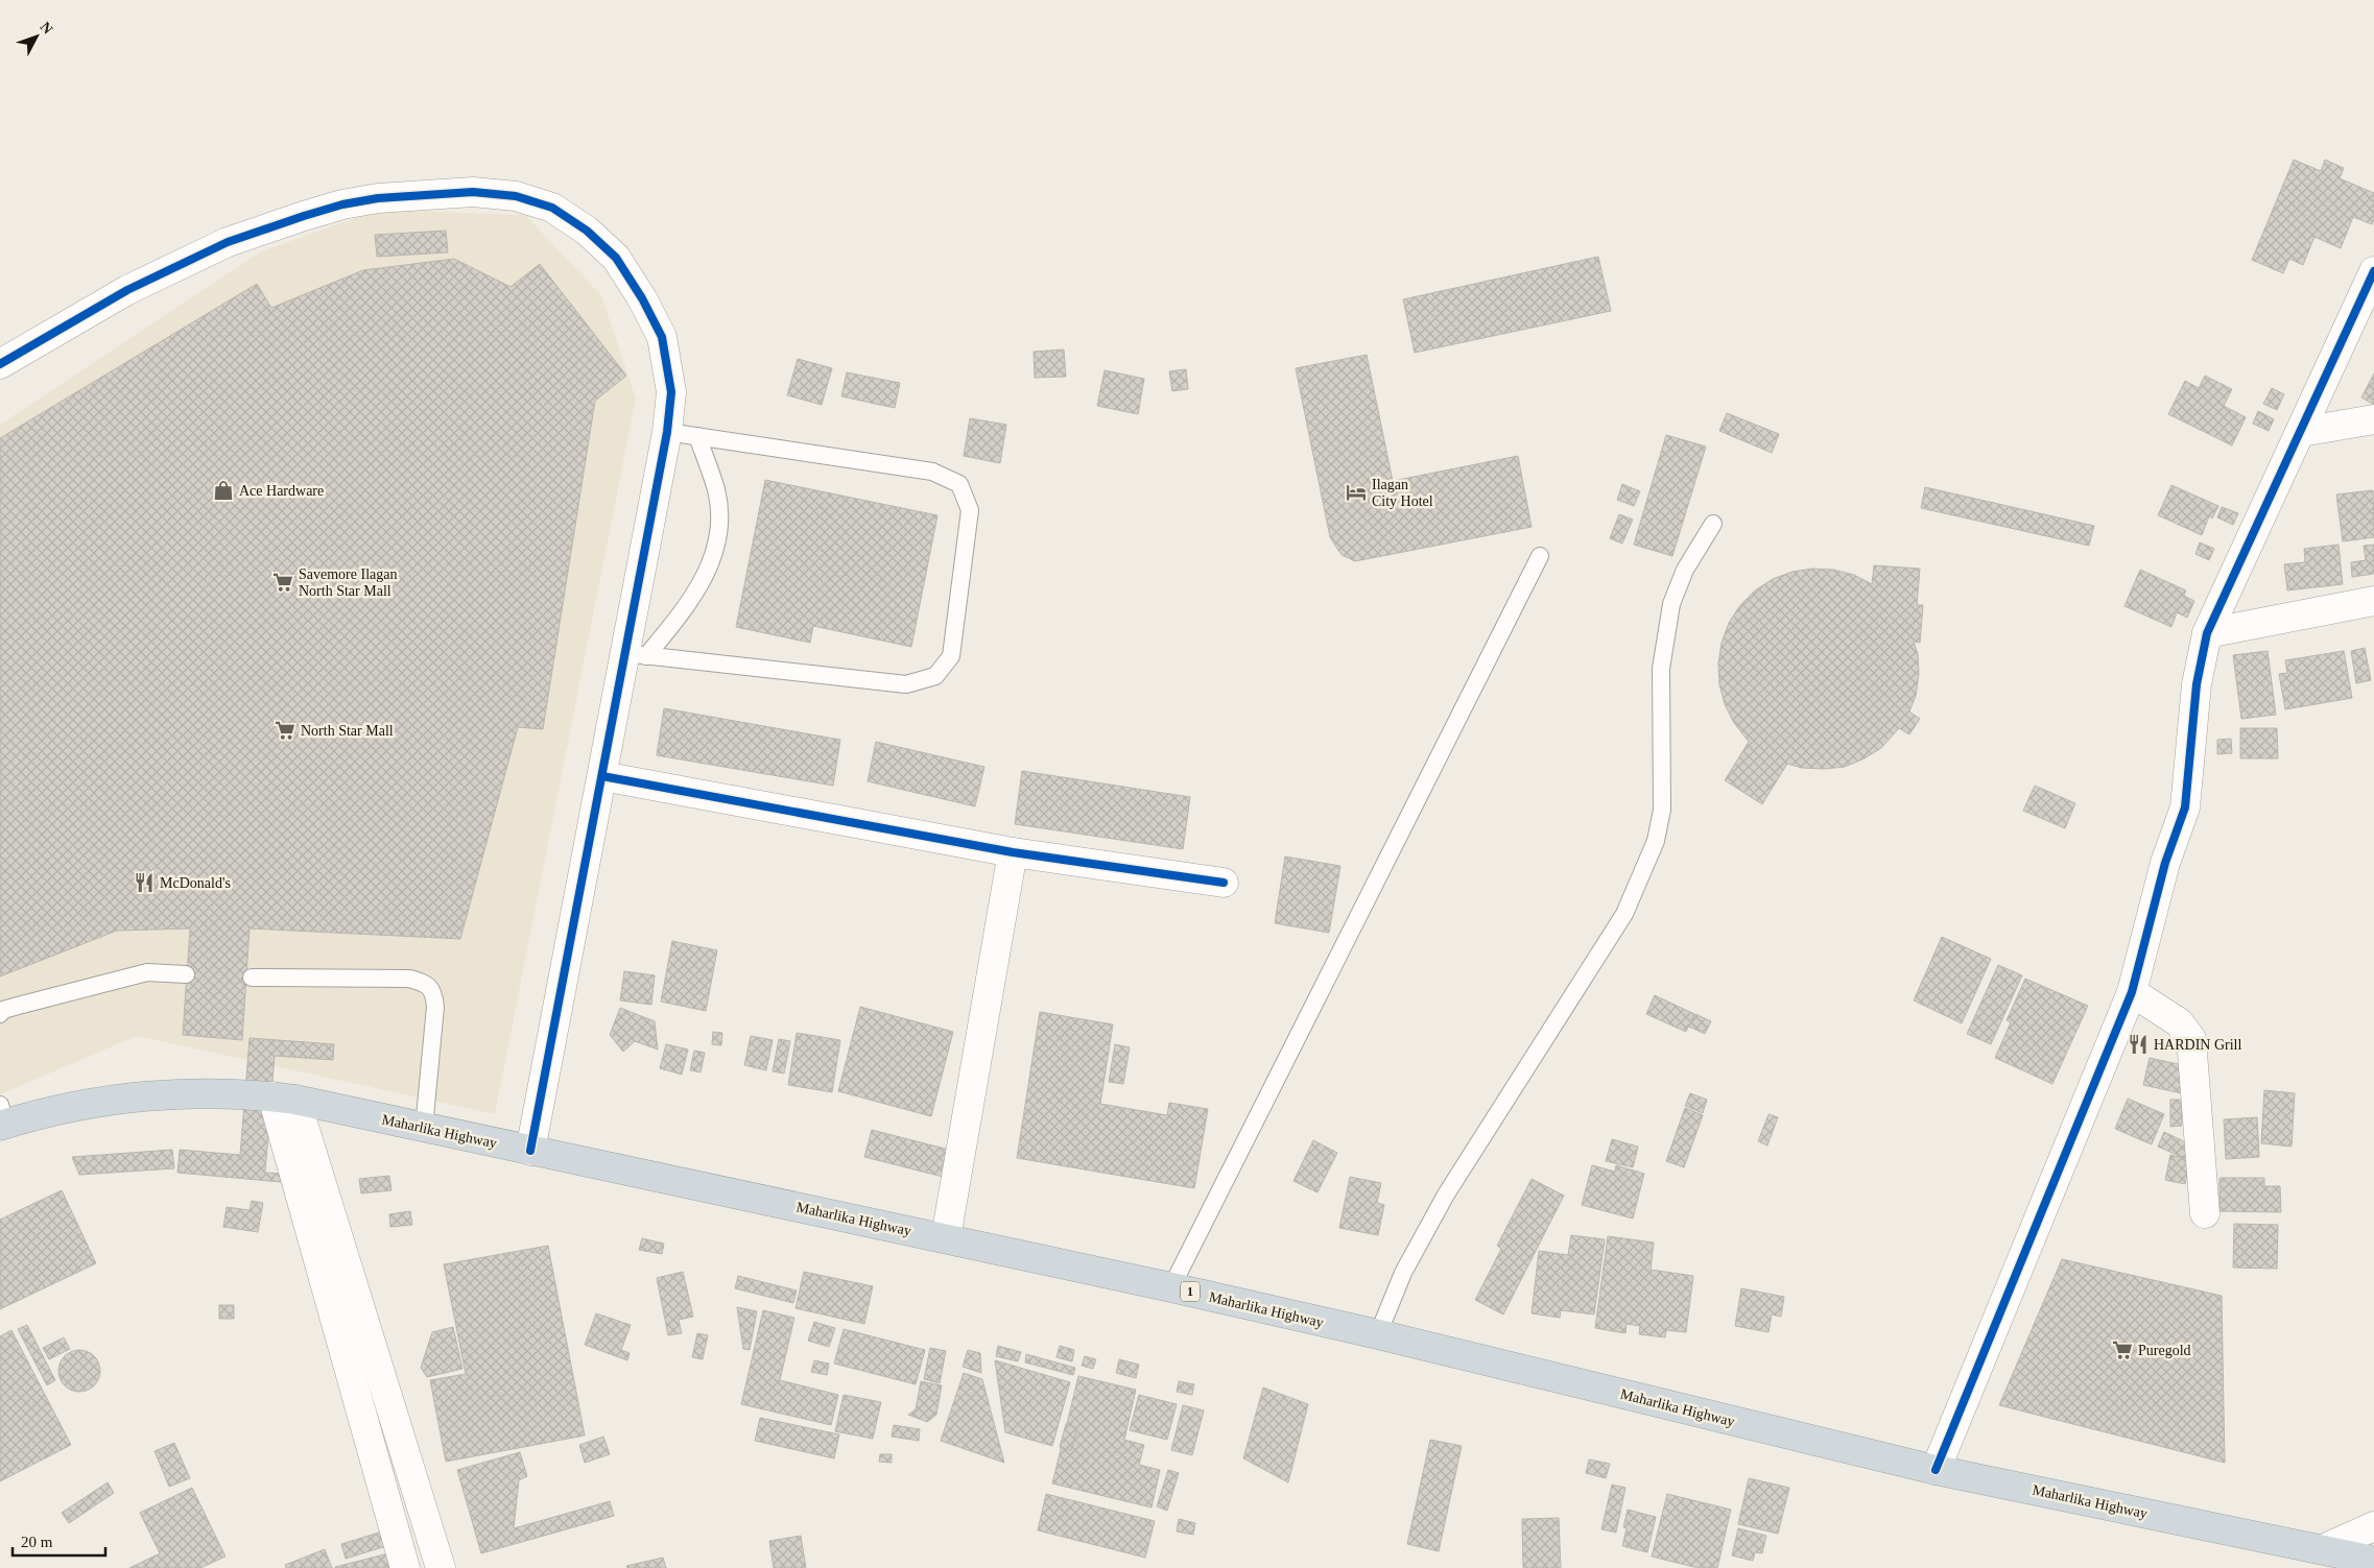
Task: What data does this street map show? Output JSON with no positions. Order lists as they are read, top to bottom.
{
  "streets": {
    "highway": ["Maharlika Highway", "1"]
  },
  "places": {
    "shop": ["Ace Hardware"],
    "hotel": ["Ilagan City Hotel"],
    "supermarket": ["Savemore Ilagan North Star Mall", "North Star Mall", "Puregold"],
    "restaurant": ["McDonald's", "HARDIN Grill"]
  },
  "scale_bar": "20 m",
  "north": "top right"
}
